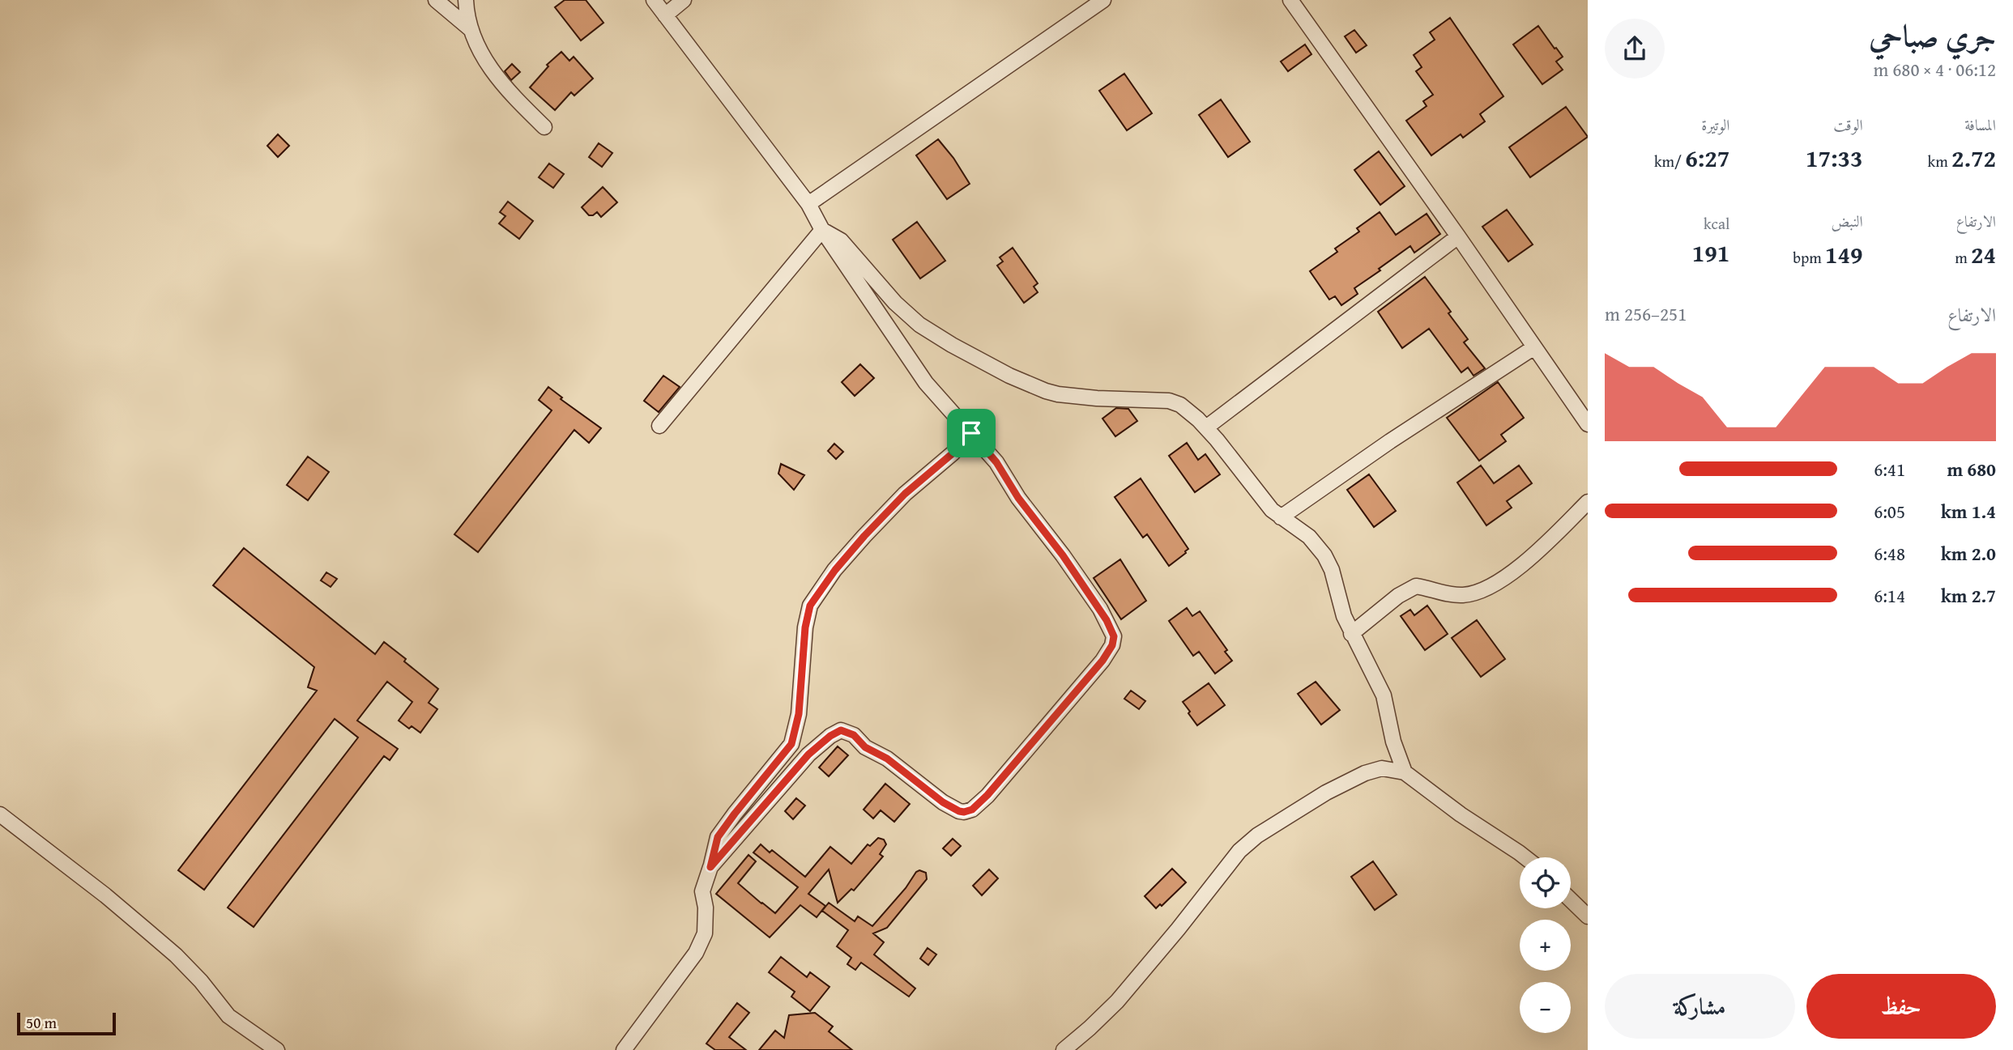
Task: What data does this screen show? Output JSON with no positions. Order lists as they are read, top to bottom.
{
  "scale_bar": "50 m",
  "page": {
    "heading": ["جري صباحي", "06:12 · 4 × 680 m"],
    "stats": [
      ["المسافة", "2.72 km"],
      ["الوقت", "17:33"],
      ["الوتيرة", "6:27 /km"],
      ["الارتفاع", "24 m"],
      ["النبض", "149 bpm"],
      ["kcal", "191"]
    ],
    "chart": ["الارتفاع", "251–256 m"],
    "list": [
      {
        "name": "680 m",
        "note": "6:41"
      },
      {
        "name": "1.4 km",
        "note": "6:05"
      },
      {
        "name": "2.0 km",
        "note": "6:48"
      },
      {
        "name": "2.7 km",
        "note": "6:14"
      }
    ],
    "map_buttons": ["+", "−"],
    "buttons": ["حفظ", "مشاركة"],
    "scale": "50 m"
  }
}
